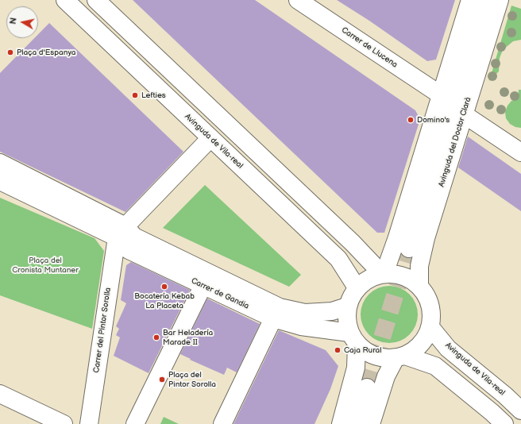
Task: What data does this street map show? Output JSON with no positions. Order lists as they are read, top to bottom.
{
  "streets": {
    "street": [
      "Carrer de Llucena",
      "Avinguda de Vila-real",
      "Avinguda del Doctor Clarà",
      "Carrer de Gandia",
      "Carrer del Pintor Sorolla"
    ]
  },
  "crossings": [
    ["Avinguda de Vila-real", "Avinguda del Doctor Clarà"],
    ["Avinguda de Vila-real", "Carrer de Gandia"],
    ["Avinguda del Doctor Clarà", "Carrer de Gandia"],
    ["Carrer de Gandia", "Carrer del Pintor Sorolla"]
  ],
  "parks": ["Plaça del Cronista Muntaner"],
  "places": [
    "Plaça d'Espanya",
    "Lefties",
    "Domino's",
    "Bocatería Kebab La Placeta",
    "Bar Heladería Marade II",
    "Caja Rural",
    "Plaça del Pintor Sorolla"
  ],
  "north": "left"
}
